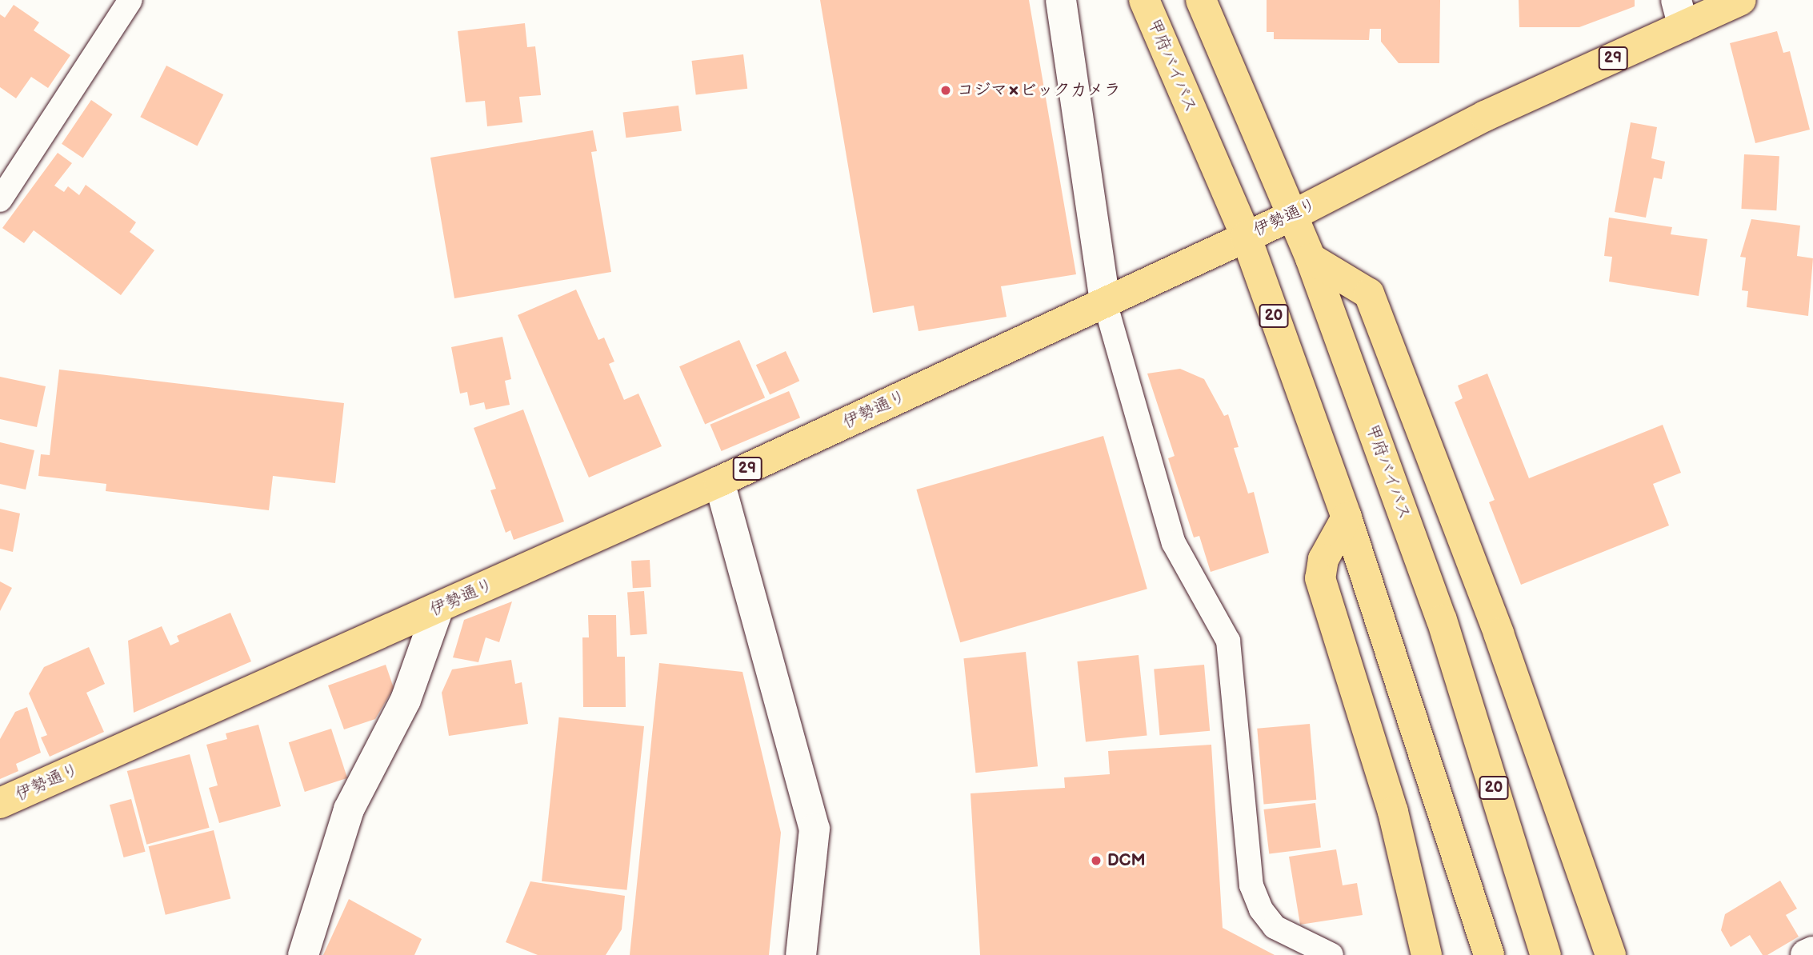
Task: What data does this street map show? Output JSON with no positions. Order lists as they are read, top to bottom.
{
  "streets": {
    "main road": [
      "29",
      "甲府バイパス",
      "伊勢通り",
      "20"
    ]
  },
  "crossings": [
    ["甲府バイパス", "伊勢通り"]
  ],
  "places": ["コジマ×ビックカメラ", "DCM"]
}
